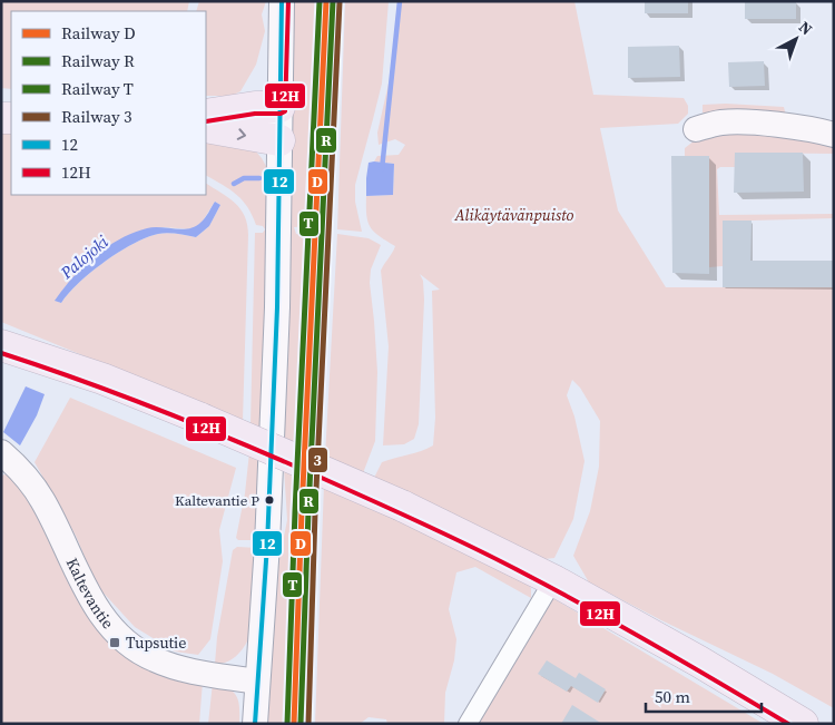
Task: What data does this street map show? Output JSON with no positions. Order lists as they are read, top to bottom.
{
  "streets": {
    "street": ["Kaltevantie"]
  },
  "water": ["Palojoki"],
  "parks": ["Alikäytävänpuisto"],
  "places": {
    "other": ["Kaltevantie P"],
    "transit": ["Tupsutie"]
  },
  "lines": [
    "rail line D",
    "rail line R",
    "rail line T",
    "transit line 12",
    "transit line 12H",
    "rail line 3"
  ],
  "legend": [
    "Railway D",
    "Railway R",
    "Railway T",
    "Railway 3",
    "12",
    "12H"
  ],
  "scale_bar": "50 m",
  "north": "top right"
}
